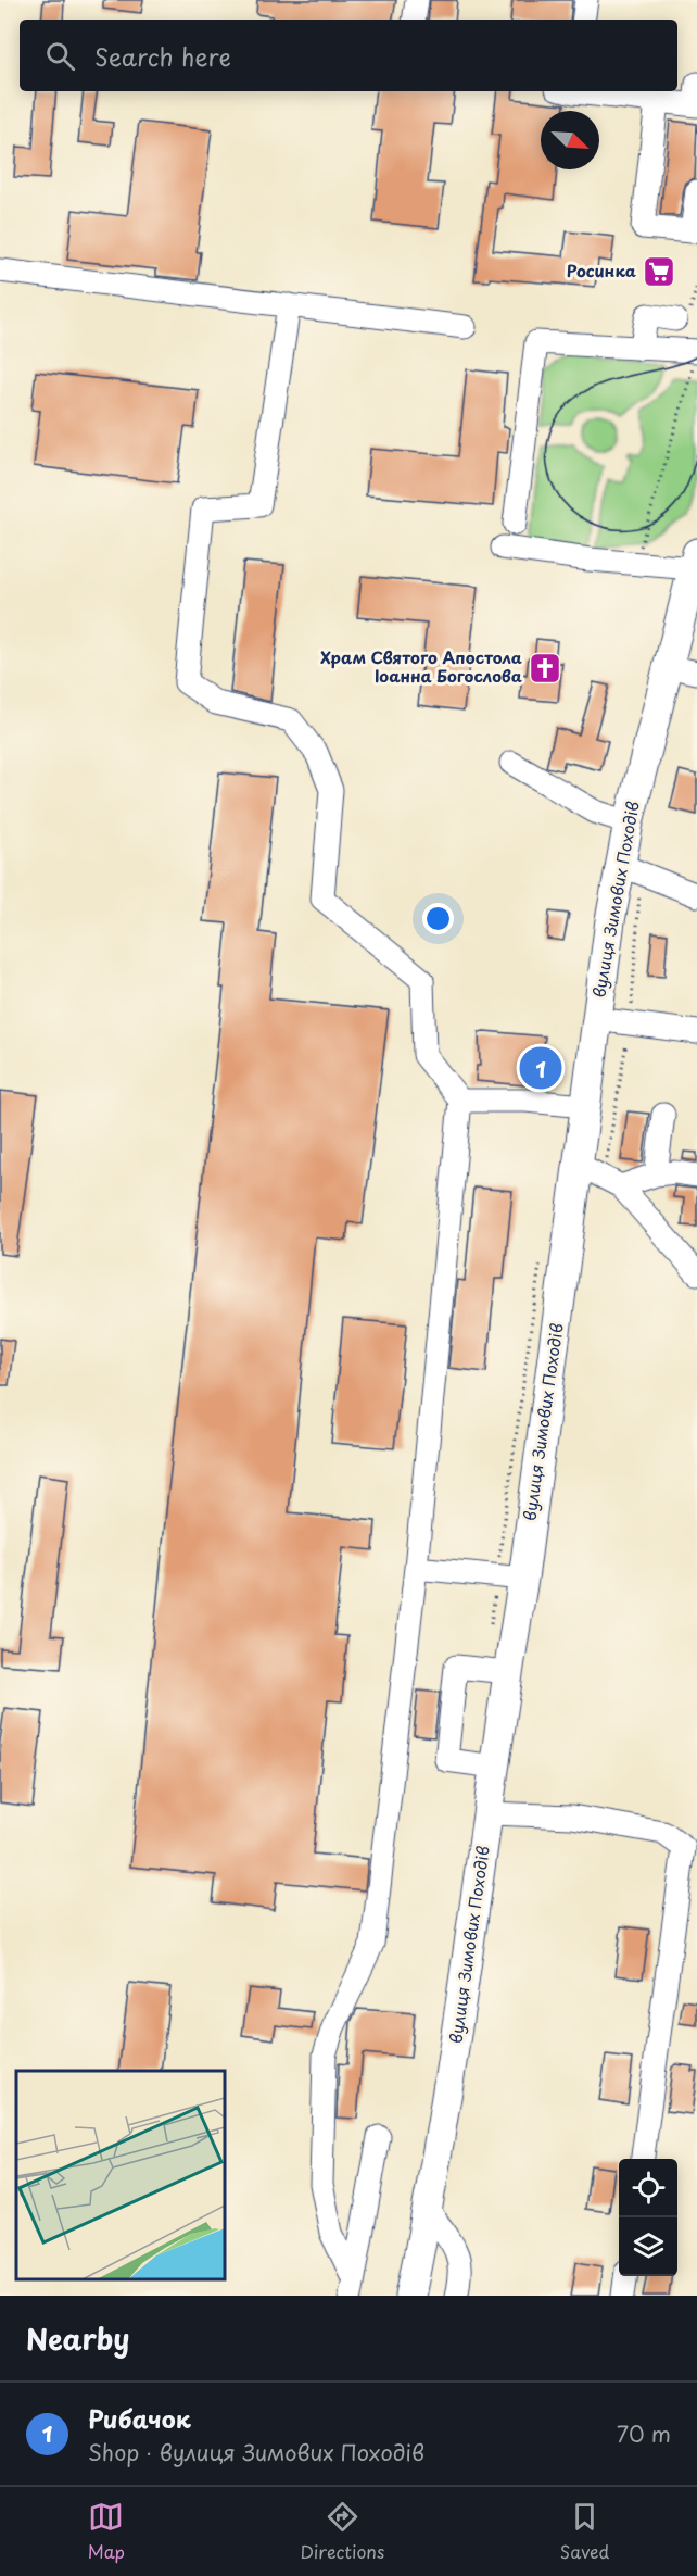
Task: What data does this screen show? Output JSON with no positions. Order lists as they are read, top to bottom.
{
  "streets": {
    "main road": ["вулиця Зимових Походів"]
  },
  "places": {
    "supermarket": ["Росинка"],
    "church": ["Храм Святого Апостола Іоанна Богослова"]
  },
  "north": "bottom right",
  "page": {
    "search": "Search here",
    "pins": "1",
    "heading": "Nearby",
    "list": [
      {
        "mark": "1",
        "name": "Рибачок",
        "note": "Shop · вулиця Зимових Походів",
        "value": "70 m"
      }
    ],
    "nav": ["Map", "Directions", "Saved"]
  }
}
